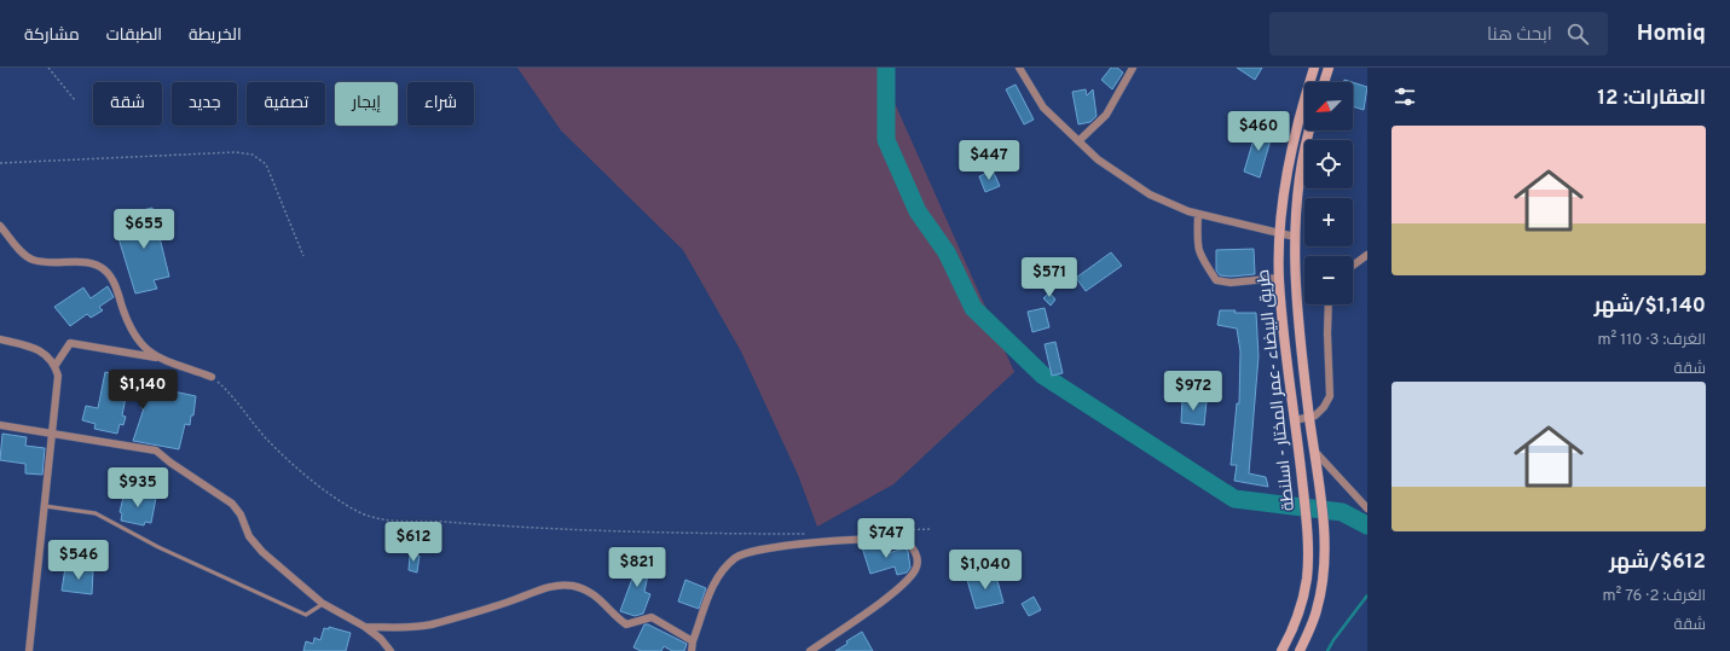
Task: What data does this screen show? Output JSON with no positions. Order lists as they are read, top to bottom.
{
  "streets": {
    "main road": ["طريق البيضاء -عمر المختار - اسلنطة"]
  },
  "north": "bottom left",
  "page": {
    "header": "Homiq",
    "search": "ابحث هنا",
    "nav": ["الخريطة", "الطبقات", "مشاركة"],
    "heading": "العقارات: 12",
    "map_buttons": ["+", "−"],
    "chip": [
      "شراء",
      "إيجار",
      "تصفية",
      "جديد",
      "شقة"
    ],
    "price": [
      "$460",
      "$447",
      "$655",
      "$571",
      "$1,140",
      "$972",
      "$935",
      "$747",
      "$612",
      "$546",
      "$821",
      "$1,040"
    ],
    "list": [
      {
        "name": "$1,140/شهر",
        "note": "الغرف: 3 · 110 m² · شقة"
      },
      {
        "name": "$612/شهر",
        "note": "الغرف: 2 · 76 m² · شقة"
      }
    ]
  }
}
